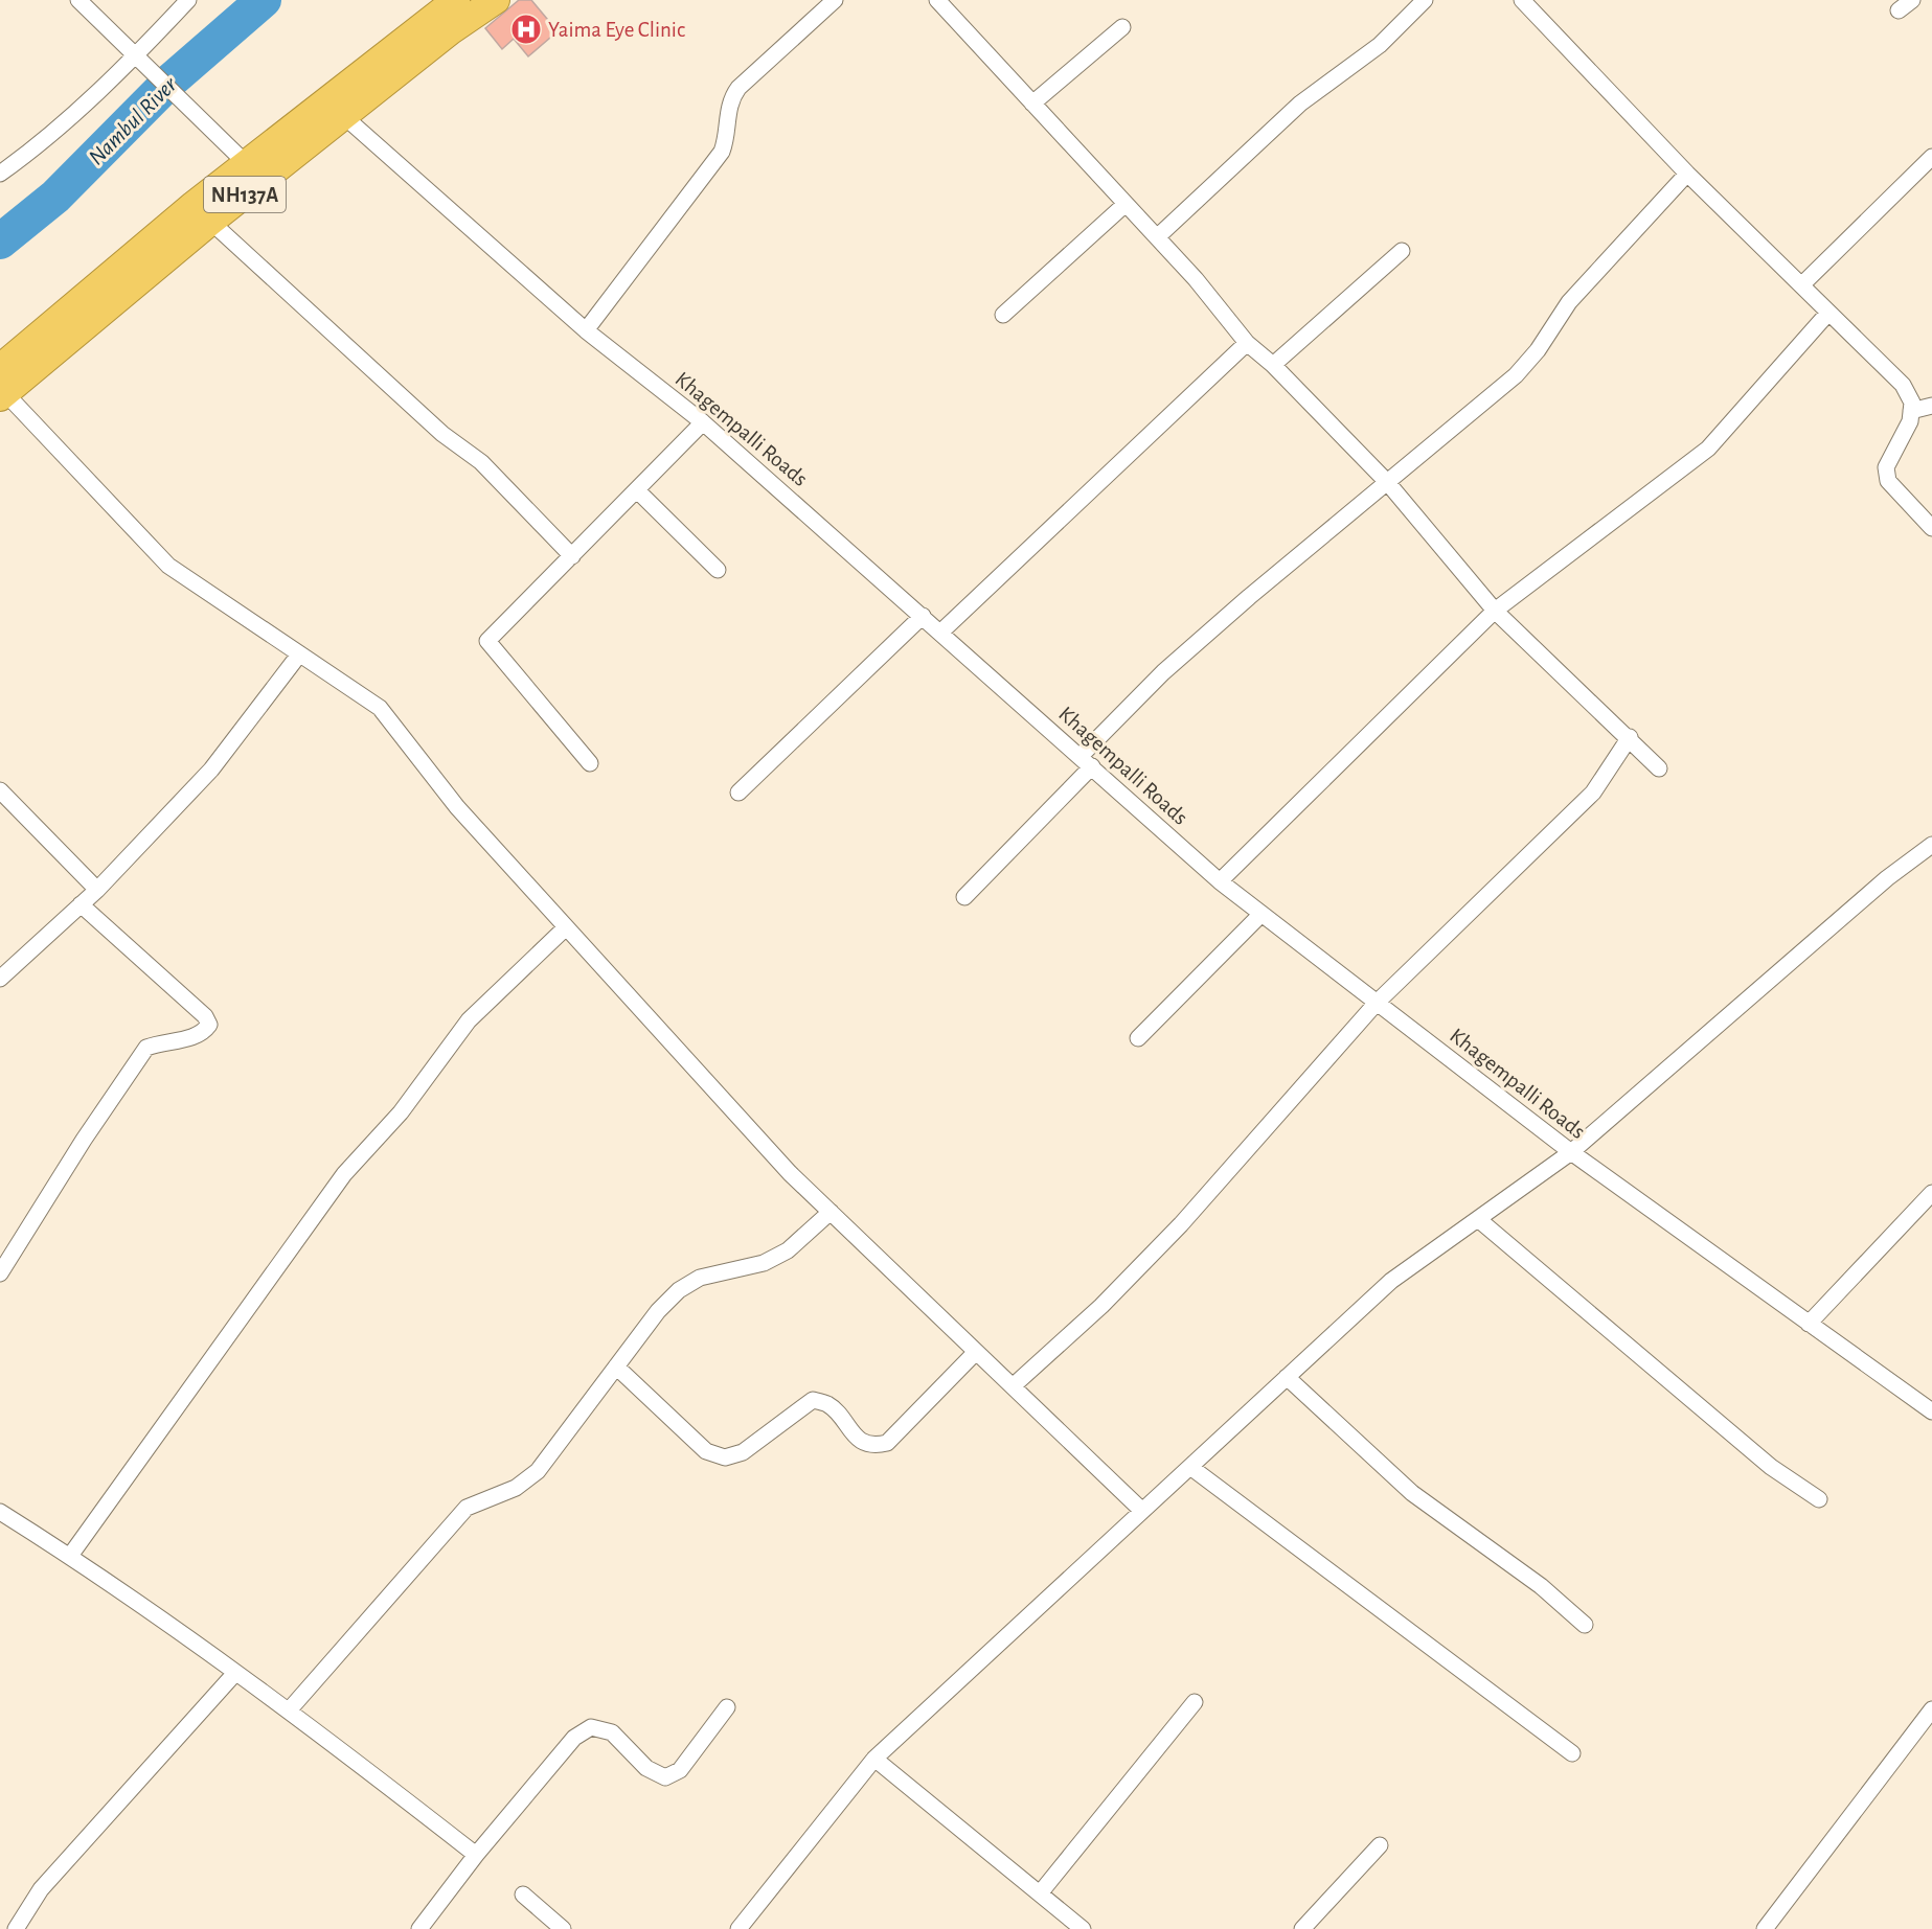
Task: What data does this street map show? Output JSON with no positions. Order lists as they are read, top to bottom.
{
  "streets": {
    "highway": ["NH137A"],
    "street": ["Khagempalli Roads"]
  },
  "crossings": [
    ["NH137A", "Khagempalli Roads"]
  ],
  "water": ["Nambul River"],
  "places": {
    "hospital": ["Yaima Eye Clinic"]
  }
}
